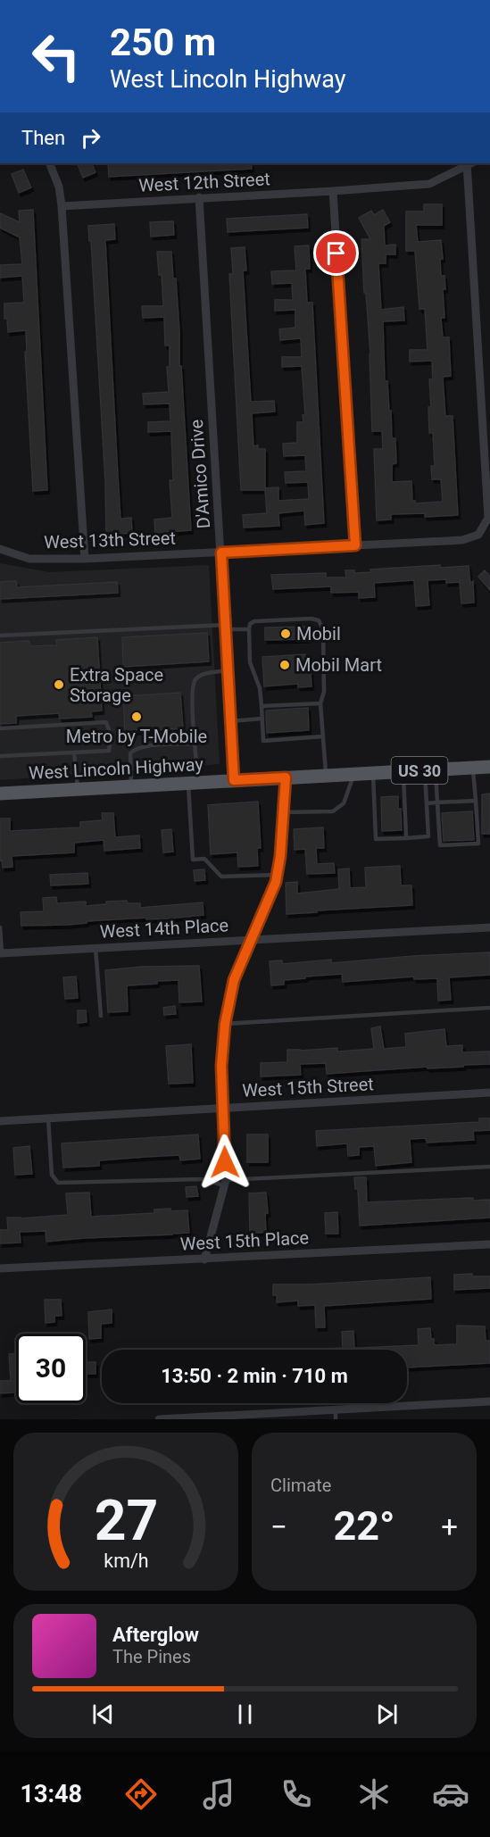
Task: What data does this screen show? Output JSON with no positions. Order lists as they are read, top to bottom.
{
  "streets": {
    "main road": ["West Lincoln Highway", "US 30"],
    "street": [
      "West 12th Street",
      "D'Amico Drive",
      "West 13th Street",
      "West 14th Place",
      "West 15th Street",
      "West 15th Place"
    ]
  },
  "crossings": [
    ["West 12th Street", "D'Amico Drive"],
    ["D'Amico Drive", "West 13th Street"],
    ["D'Amico Drive", "West Lincoln Highway"]
  ],
  "places": [
    "Mobil",
    "Mobil Mart",
    "Extra Space Storage",
    "Metro by T-Mobile"
  ],
  "page": {
    "turn": ["250 m", "West Lincoln Highway"],
    "then": "Then",
    "limit": "30",
    "trip": "13:50 · 2 min · 710 m",
    "tile": "Climate",
    "heat": ["−", "22°", "+"],
    "song": ["Afterglow", "The Pines"],
    "tabs": "13:48",
    "gauge": ["27", "km/h"]
  }
}
